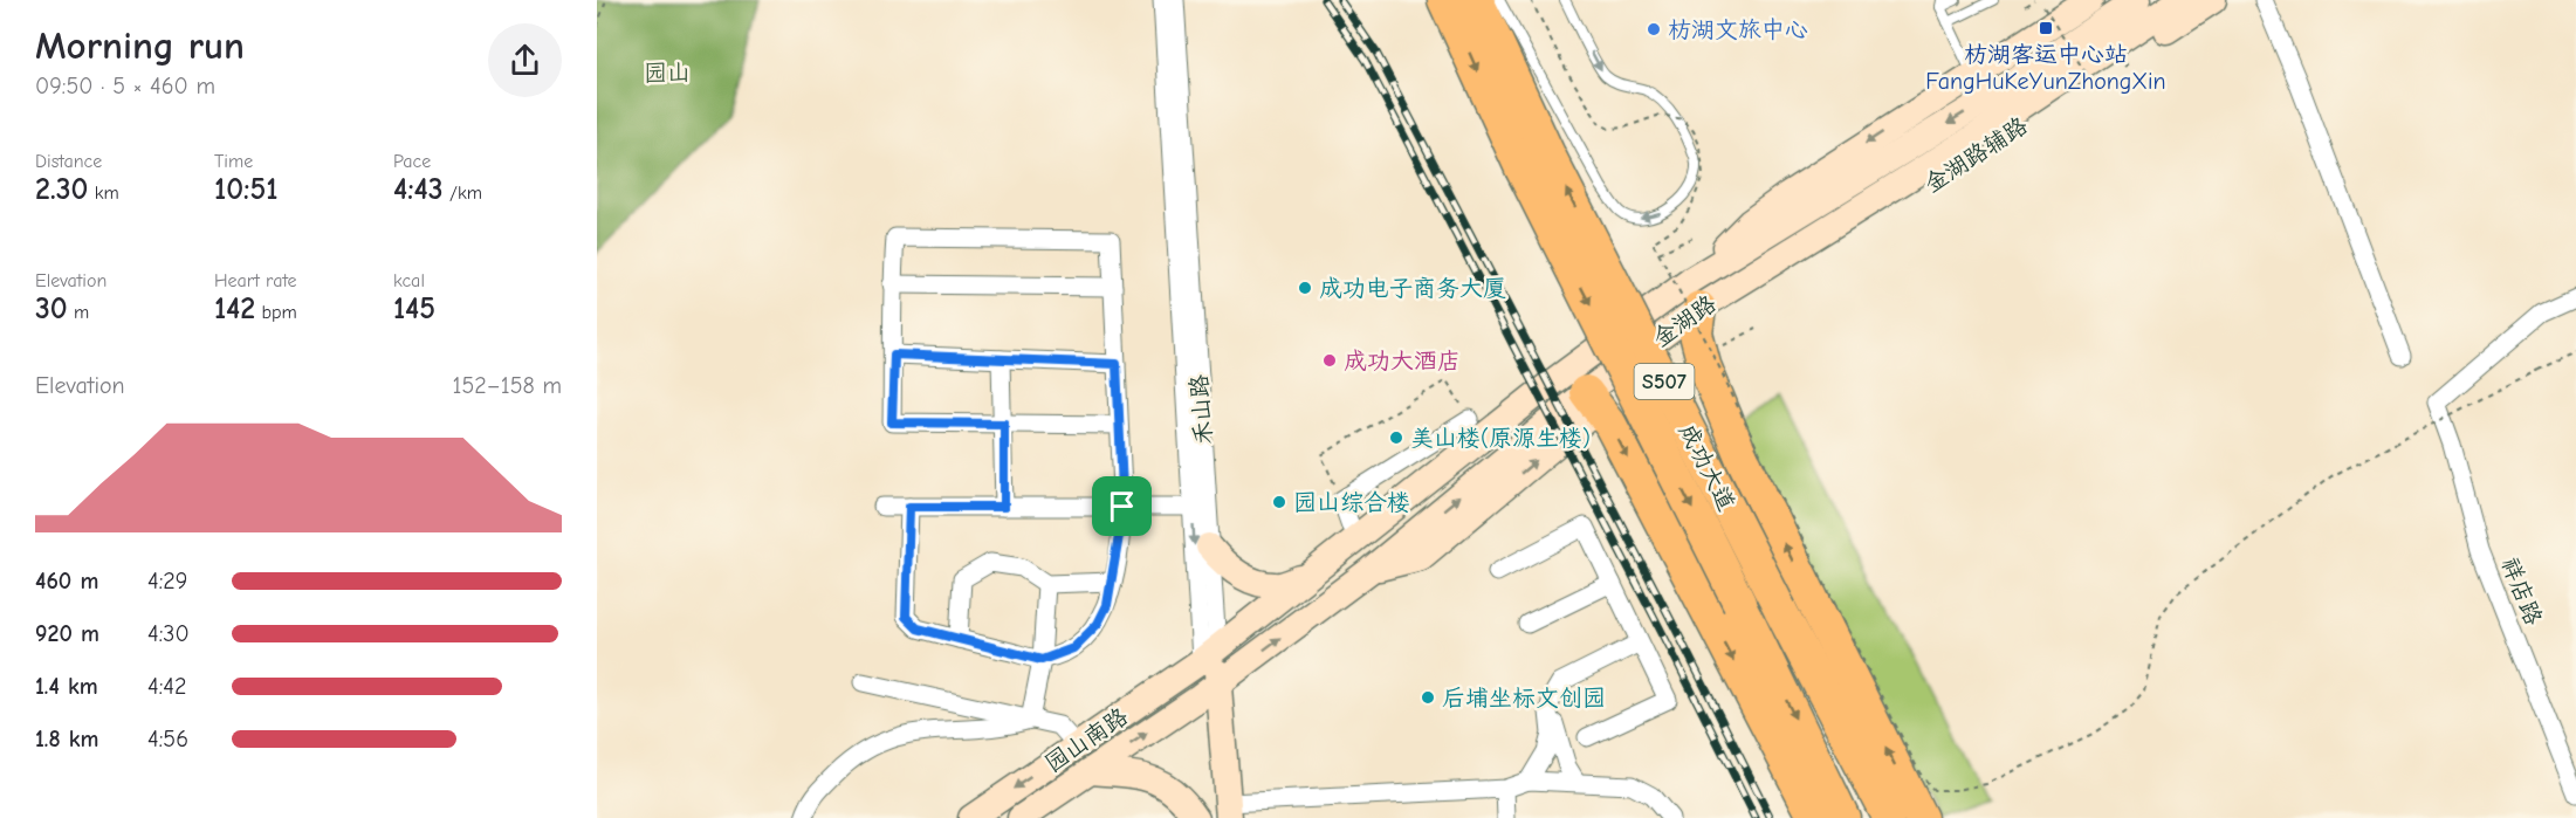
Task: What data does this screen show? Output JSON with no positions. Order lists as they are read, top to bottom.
{
  "streets": {
    "highway": ["S507", "成功大道"],
    "main road": [
      "金湖路辅路",
      "金湖路",
      "禾山路",
      "园山南路"
    ],
    "street": ["祥店路"]
  },
  "crossings": [
    ["金湖路辅路", "金湖路"],
    ["金湖路", "禾山路"],
    ["金湖路", "园山南路"],
    ["禾山路", "园山南路"]
  ],
  "parks": ["园山"],
  "places": {
    "transit": ["枋湖客运中心站 FangHuKeYunZhongXin"],
    "other": [
      "枋湖文旅中心",
      "成功电子商务大厦",
      "成功大酒店",
      "美山楼(原源生楼)",
      "园山综合楼",
      "后埔坐标文创园"
    ]
  },
  "page": {
    "heading": ["Morning run", "09:50 · 5 × 460 m"],
    "stats": [
      ["Distance", "2.30 km"],
      ["Time", "10:51"],
      ["Pace", "4:43 /km"],
      ["Elevation", "30 m"],
      ["Heart rate", "142 bpm"],
      ["kcal", "145"]
    ],
    "chart": ["Elevation", "152–158 m"],
    "list": [
      {
        "name": "460 m",
        "note": "4:29"
      },
      {
        "name": "920 m",
        "note": "4:30"
      },
      {
        "name": "1.4 km",
        "note": "4:42"
      },
      {
        "name": "1.8 km",
        "note": "4:56"
      }
    ]
  }
}
